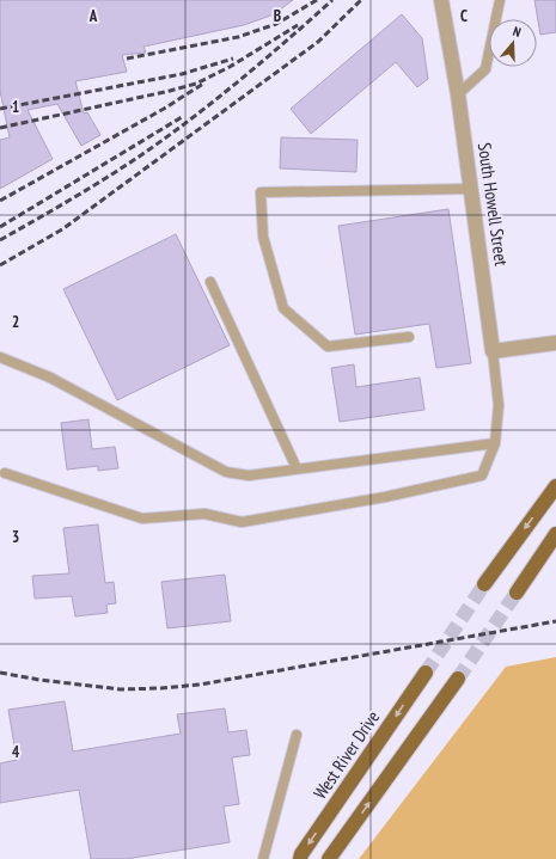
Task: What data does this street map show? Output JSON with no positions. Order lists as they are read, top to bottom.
{
  "streets": {
    "main road": ["West River Drive"],
    "street": ["South Howell Street"]
  },
  "north": "top",
  "grid": {
    "columns": ["A", "B", "C"],
    "rows": [
      "1",
      "2",
      "3",
      "4"
    ]
  }
}
